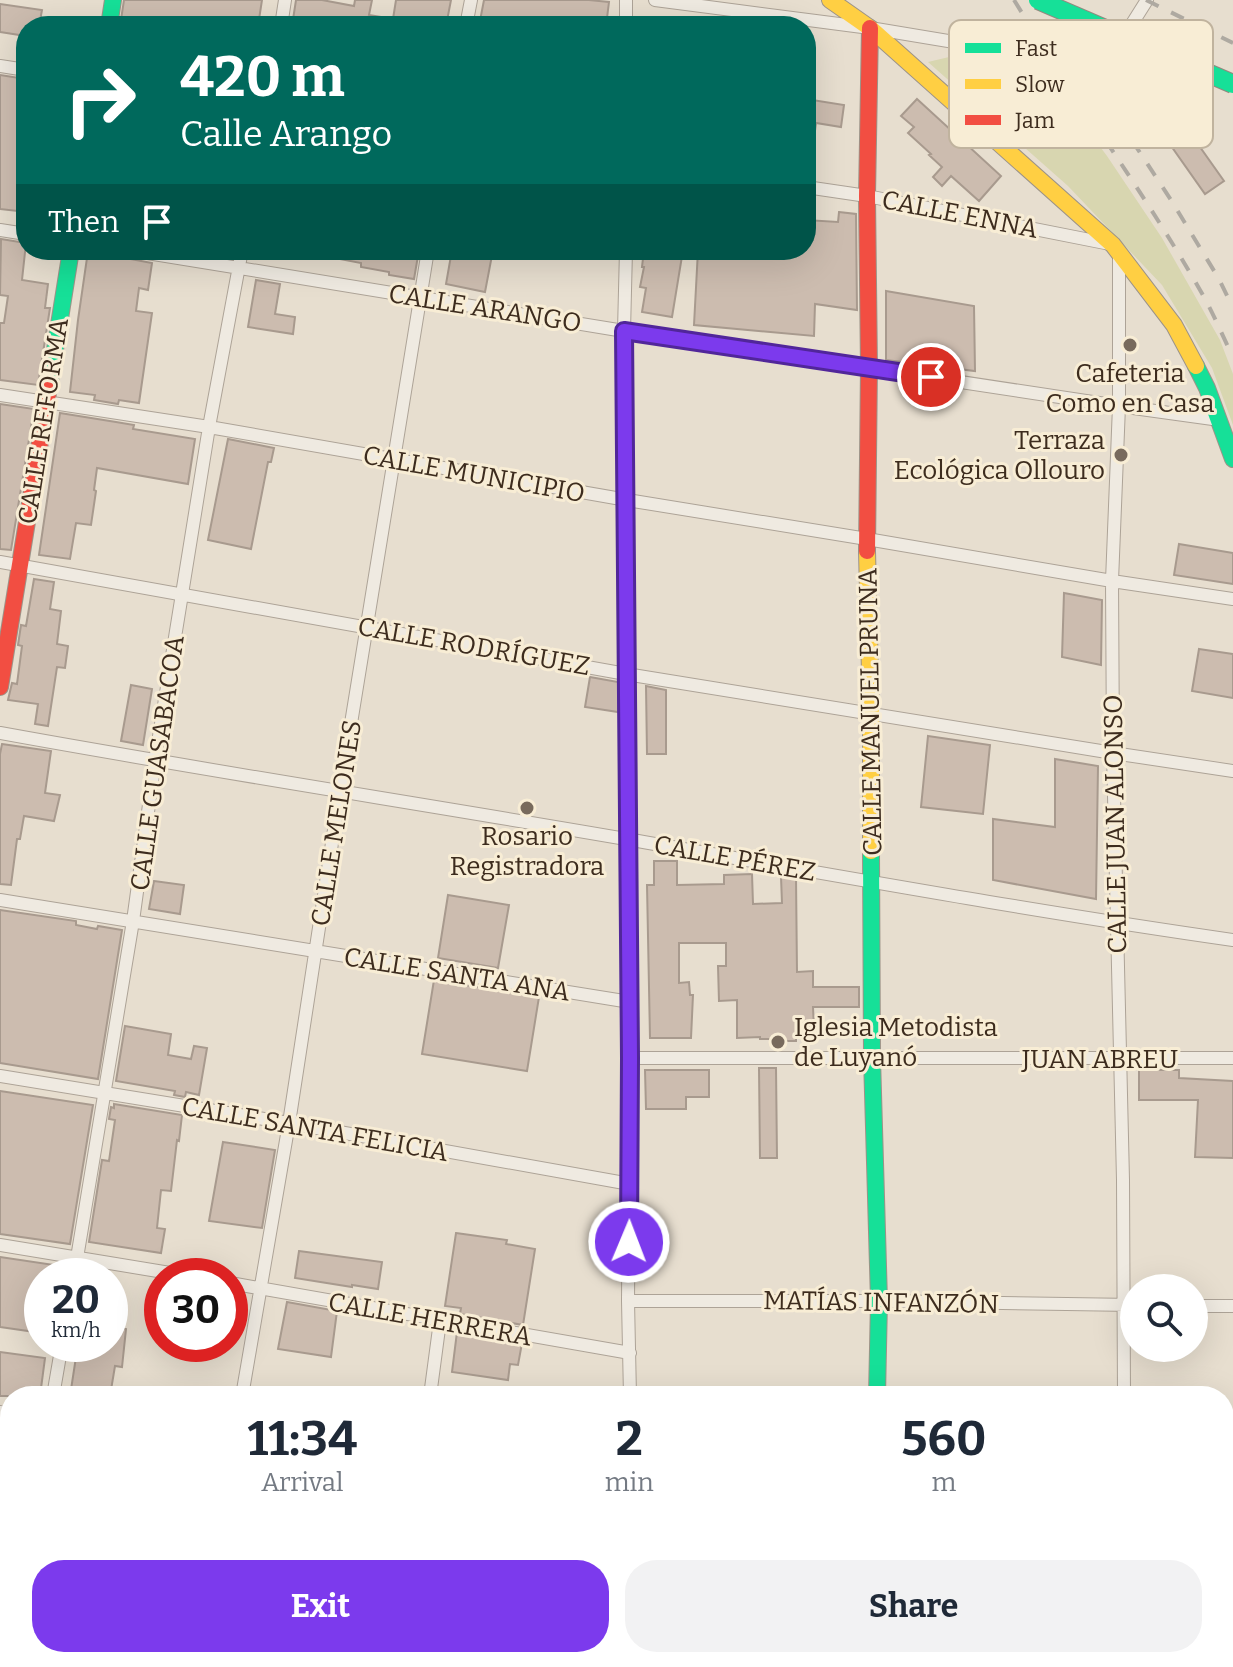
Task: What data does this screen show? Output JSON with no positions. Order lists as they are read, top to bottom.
{
  "streets": {
    "street": [
      "CALLE ENNA",
      "CALLE ARANGO",
      "CALLE REFORMA",
      "CALLE MUNICIPIO",
      "CALLE RODRÍGUEZ",
      "CALLE MANUEL PRUNA",
      "CALLE GUASABACOA",
      "CALLE MELONES",
      "CALLE JUAN ALONSO",
      "CALLE PÉREZ",
      "CALLE SANTA ANA",
      "JUAN ABREU",
      "CALLE SANTA FELICIA",
      "MATÍAS INFANZÓN",
      "CALLE HERRERA"
    ]
  },
  "crossings": [
    ["CALLE ENNA", "CALLE MANUEL PRUNA"],
    ["CALLE ENNA", "CALLE JUAN ALONSO"],
    ["CALLE ARANGO", "CALLE MANUEL PRUNA"],
    ["CALLE ARANGO", "CALLE GUASABACOA"],
    ["CALLE ARANGO", "CALLE MELONES"],
    ["CALLE ARANGO", "CALLE JUAN ALONSO"],
    ["CALLE REFORMA", "CALLE MUNICIPIO"],
    ["CALLE REFORMA", "CALLE RODRÍGUEZ"],
    ["CALLE MUNICIPIO", "CALLE MANUEL PRUNA"],
    ["CALLE MUNICIPIO", "CALLE GUASABACOA"],
    ["CALLE MUNICIPIO", "CALLE MELONES"],
    ["CALLE MUNICIPIO", "CALLE JUAN ALONSO"],
    ["CALLE RODRÍGUEZ", "CALLE MANUEL PRUNA"],
    ["CALLE RODRÍGUEZ", "CALLE GUASABACOA"],
    ["CALLE RODRÍGUEZ", "CALLE MELONES"],
    ["CALLE RODRÍGUEZ", "CALLE JUAN ALONSO"],
    ["CALLE MANUEL PRUNA", "CALLE PÉREZ"],
    ["CALLE MANUEL PRUNA", "JUAN ABREU"],
    ["CALLE MANUEL PRUNA", "MATÍAS INFANZÓN"],
    ["CALLE GUASABACOA", "CALLE PÉREZ"],
    ["CALLE GUASABACOA", "CALLE SANTA ANA"],
    ["CALLE GUASABACOA", "CALLE SANTA FELICIA"],
    ["CALLE MELONES", "CALLE PÉREZ"],
    ["CALLE MELONES", "CALLE SANTA ANA"],
    ["CALLE MELONES", "CALLE SANTA FELICIA"],
    ["CALLE MELONES", "CALLE HERRERA"],
    ["CALLE JUAN ALONSO", "CALLE PÉREZ"],
    ["CALLE JUAN ALONSO", "JUAN ABREU"]
  ],
  "places": [
    "Cafeteria Como en Casa",
    "Terraza Ecológica Ollouro",
    "Rosario Registradora",
    "Iglesia Metodista de Luyanó"
  ],
  "legend": ["Fast", "Slow", "Jam"],
  "page": {
    "turn": ["420 m", "Calle Arango"],
    "then": "Then",
    "speed": "20 km/h",
    "limit": "30",
    "eta": [
      "11:34",
      "Arrival",
      "2",
      "min",
      "560",
      "m"
    ],
    "buttons": ["Exit", "Share"]
  }
}
